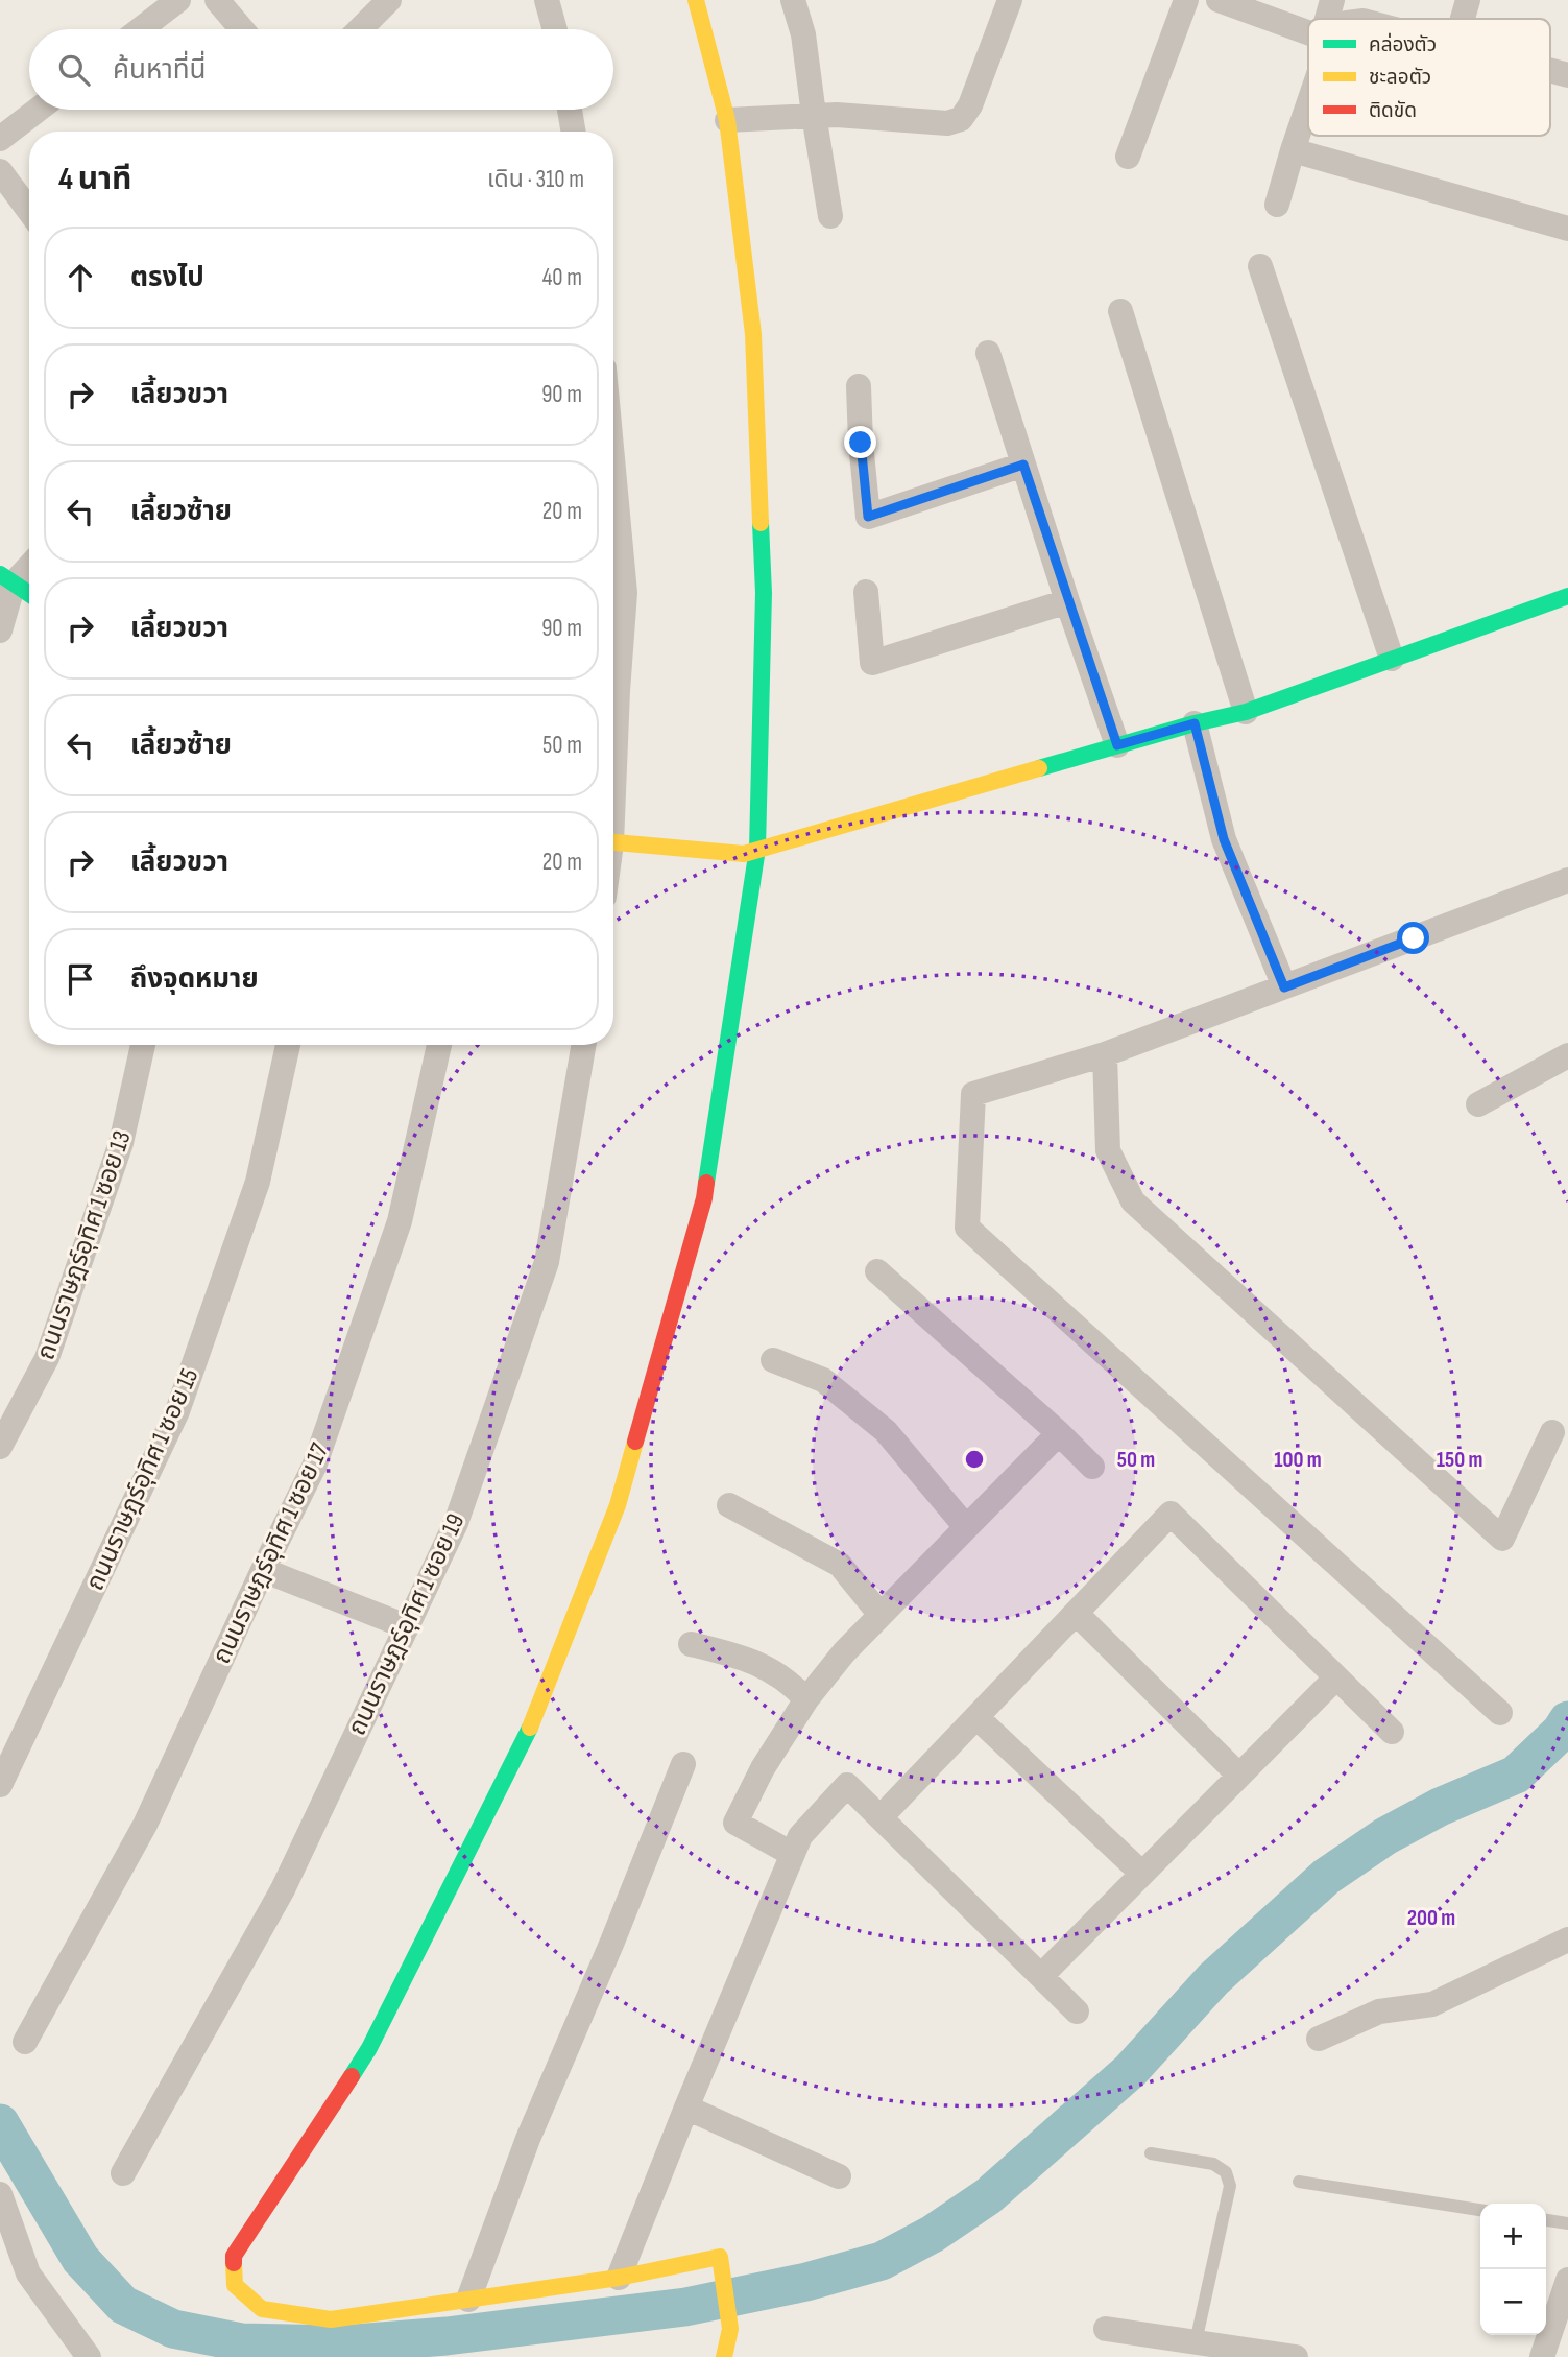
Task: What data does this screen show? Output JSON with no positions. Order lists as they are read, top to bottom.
{
  "streets": {
    "street": [
      "ถนนราษฎร์อุทิศ 1 ซอย 13",
      "ถนนราษฎร์อุทิศ 1 ซอย 15",
      "ถนนราษฎร์อุทิศ 1 ซอย 17",
      "ถนนราษฎร์อุทิศ 1 ซอย 19"
    ]
  },
  "legend": ["คล่องตัว", "ชะลอตัว", "ติดขัด"],
  "page": {
    "search": "ค้นหาที่นี่",
    "heading": ["4 นาที", "เดิน · 310 m"],
    "list": [
      ["ตรงไป", "40 m"],
      ["เลี้ยวขวา", "90 m"],
      ["เลี้ยวซ้าย", "20 m"],
      ["เลี้ยวขวา", "90 m"],
      ["เลี้ยวซ้าย", "50 m"],
      ["เลี้ยวขวา", "20 m"],
      "ถึงจุดหมาย"
    ],
    "map_buttons": ["+", "−"]
  },
  "rings": [
    "50 m",
    "100 m",
    "150 m",
    "200 m"
  ]
}
